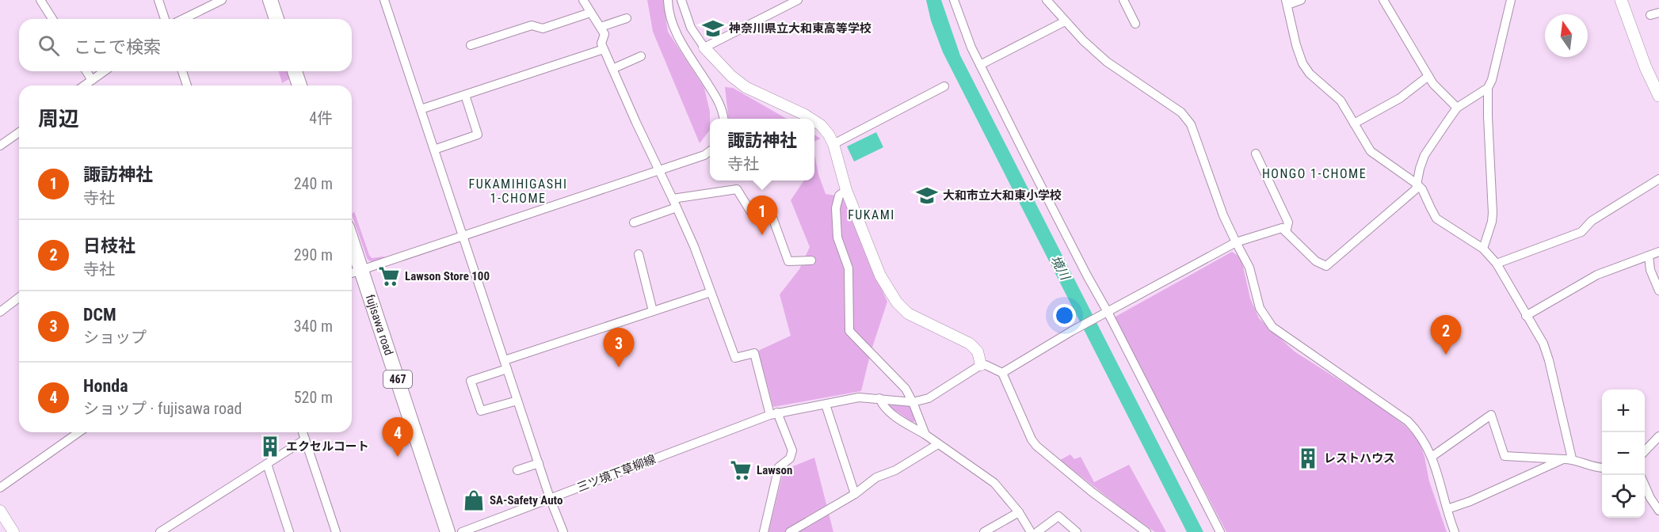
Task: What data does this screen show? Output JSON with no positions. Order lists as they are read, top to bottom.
{
  "streets": {
    "highway": ["fujisawa road", "467"],
    "street": ["三ツ境下草柳線"]
  },
  "districts": ["HONGO 1-CHOME", "FUKAMIHIGASHI 1-CHOME", "FUKAMI"],
  "water": ["境川"],
  "places": {
    "school or university": ["神奈川県立大和東高等学校", "大和市立大和東小学校"],
    "supermarket": ["Lawson Store 100", "Lawson"],
    "building": ["エクセルコート", "レストハウス"],
    "shop": ["SA-Safety Auto"]
  },
  "north": "top",
  "page": {
    "search": "ここで検索",
    "heading": ["周辺", "4件"],
    "popup": ["諏訪神社", "寺社"],
    "list": [
      {
        "mark": "1",
        "name": "諏訪神社",
        "note": "寺社",
        "value": "240 m"
      },
      {
        "mark": "2",
        "name": "日枝社",
        "note": "寺社",
        "value": "290 m"
      },
      {
        "mark": "3",
        "name": "DCM",
        "note": "ショップ",
        "value": "340 m"
      },
      {
        "mark": "4",
        "name": "Honda",
        "note": "ショップ · fujisawa road",
        "value": "520 m"
      }
    ],
    "pins": [
      "1",
      "2",
      "3",
      "4"
    ],
    "map_buttons": ["+", "−"]
  }
}
